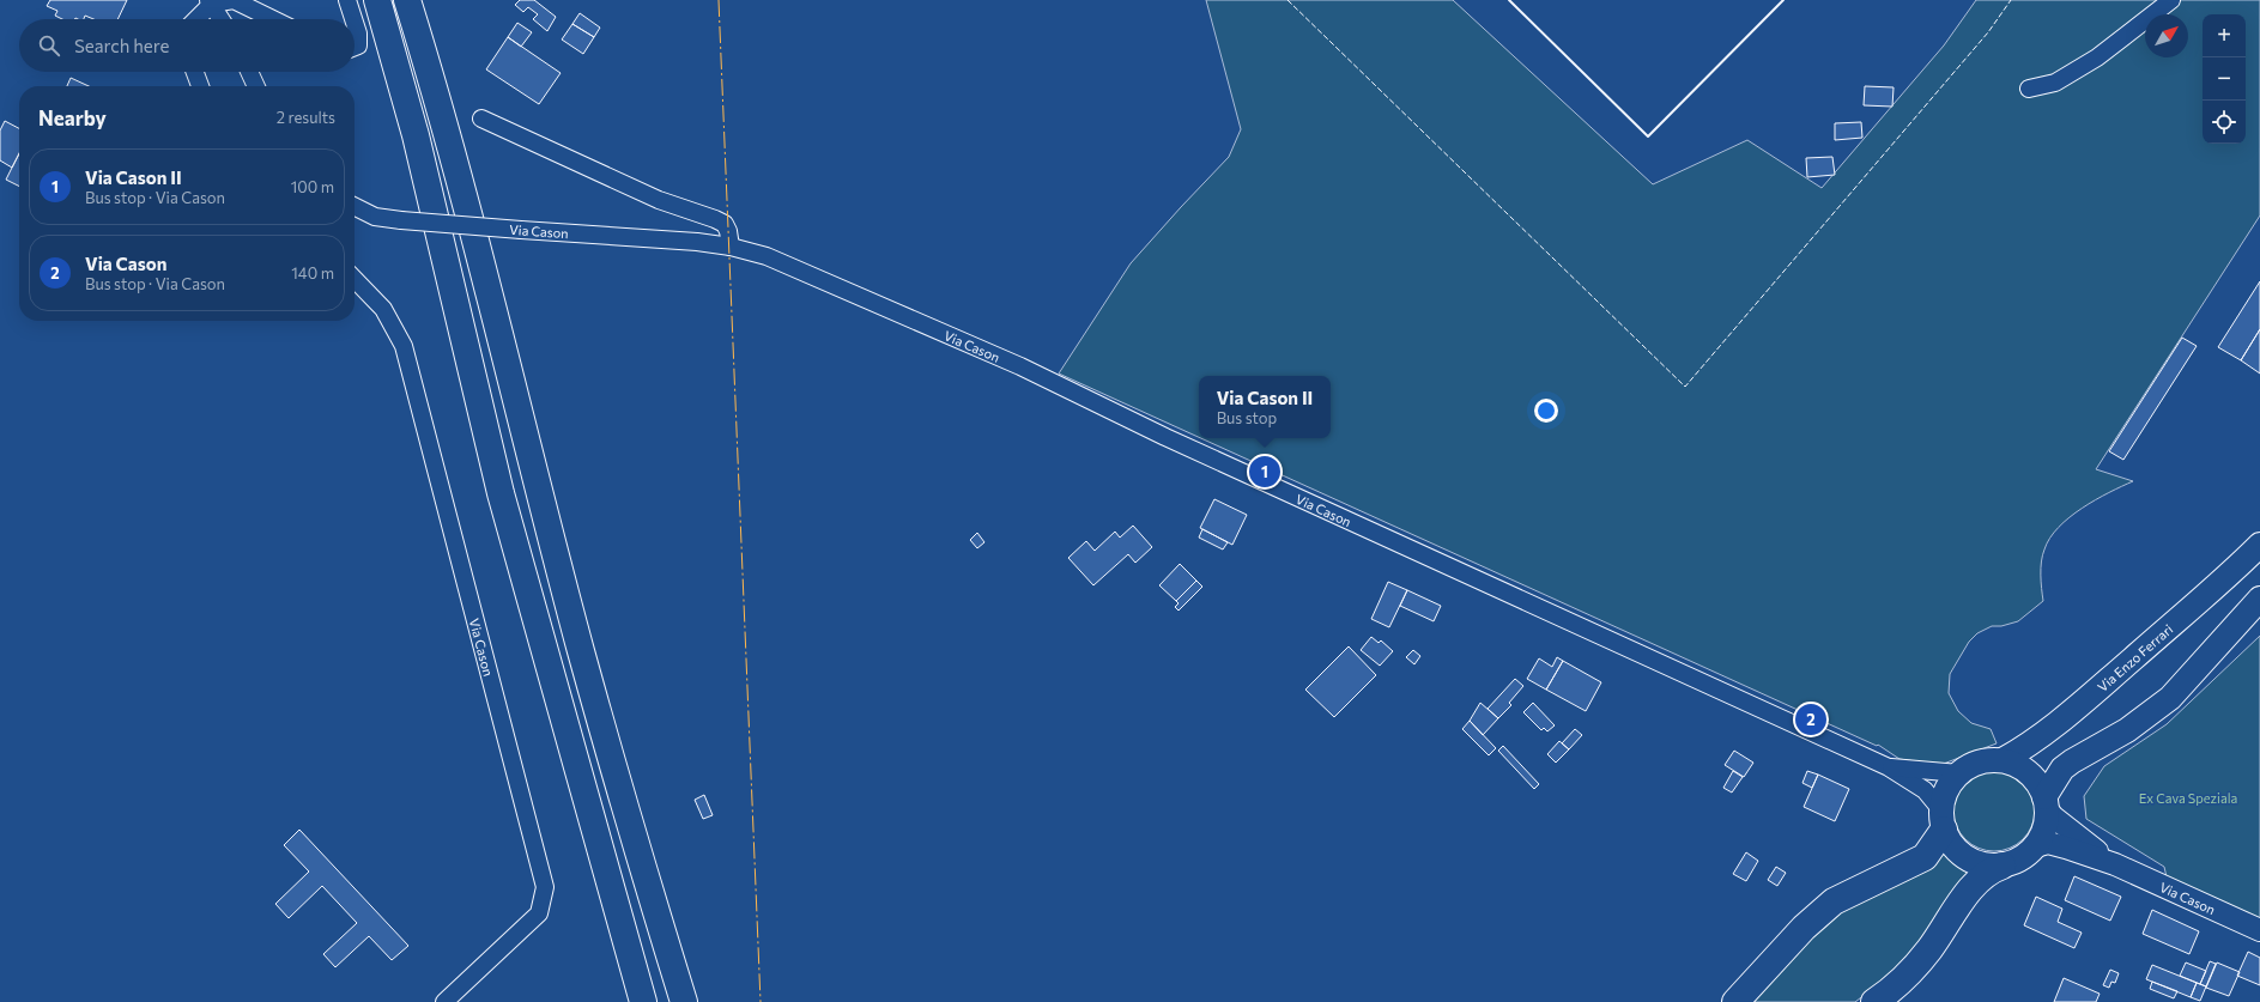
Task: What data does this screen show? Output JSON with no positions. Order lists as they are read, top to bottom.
{
  "streets": {
    "main road": ["Via Enzo Ferrari"],
    "street": ["Via Cason"]
  },
  "crossings": [
    ["Via Cason", "Via Enzo Ferrari"]
  ],
  "parks": ["Ex Cava Speziala"],
  "north": "top right",
  "page": {
    "map_buttons": ["+", "−"],
    "search": "Search here",
    "heading": ["Nearby", "2 results"],
    "list": [
      {
        "mark": "1",
        "name": "Via Cason II",
        "note": "Bus stop · Via Cason",
        "value": "100 m"
      },
      {
        "mark": "2",
        "name": "Via Cason",
        "note": "Bus stop · Via Cason",
        "value": "140 m"
      }
    ],
    "popup": ["Via Cason II", "Bus stop"],
    "pins": ["1", "2"]
  }
}
